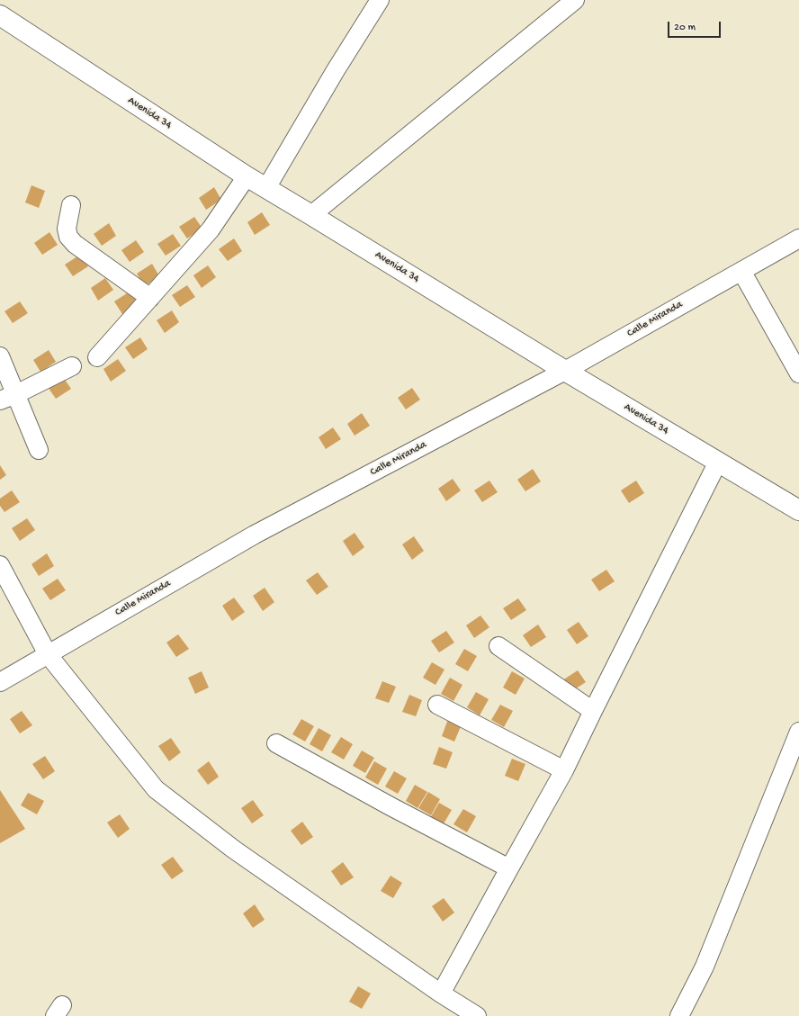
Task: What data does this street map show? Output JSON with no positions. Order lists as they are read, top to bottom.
{
  "streets": {
    "street": ["Avenida 34", "Calle Miranda"]
  },
  "crossings": [
    ["Avenida 34", "Calle Miranda"]
  ],
  "scale_bar": "20 m"
}
